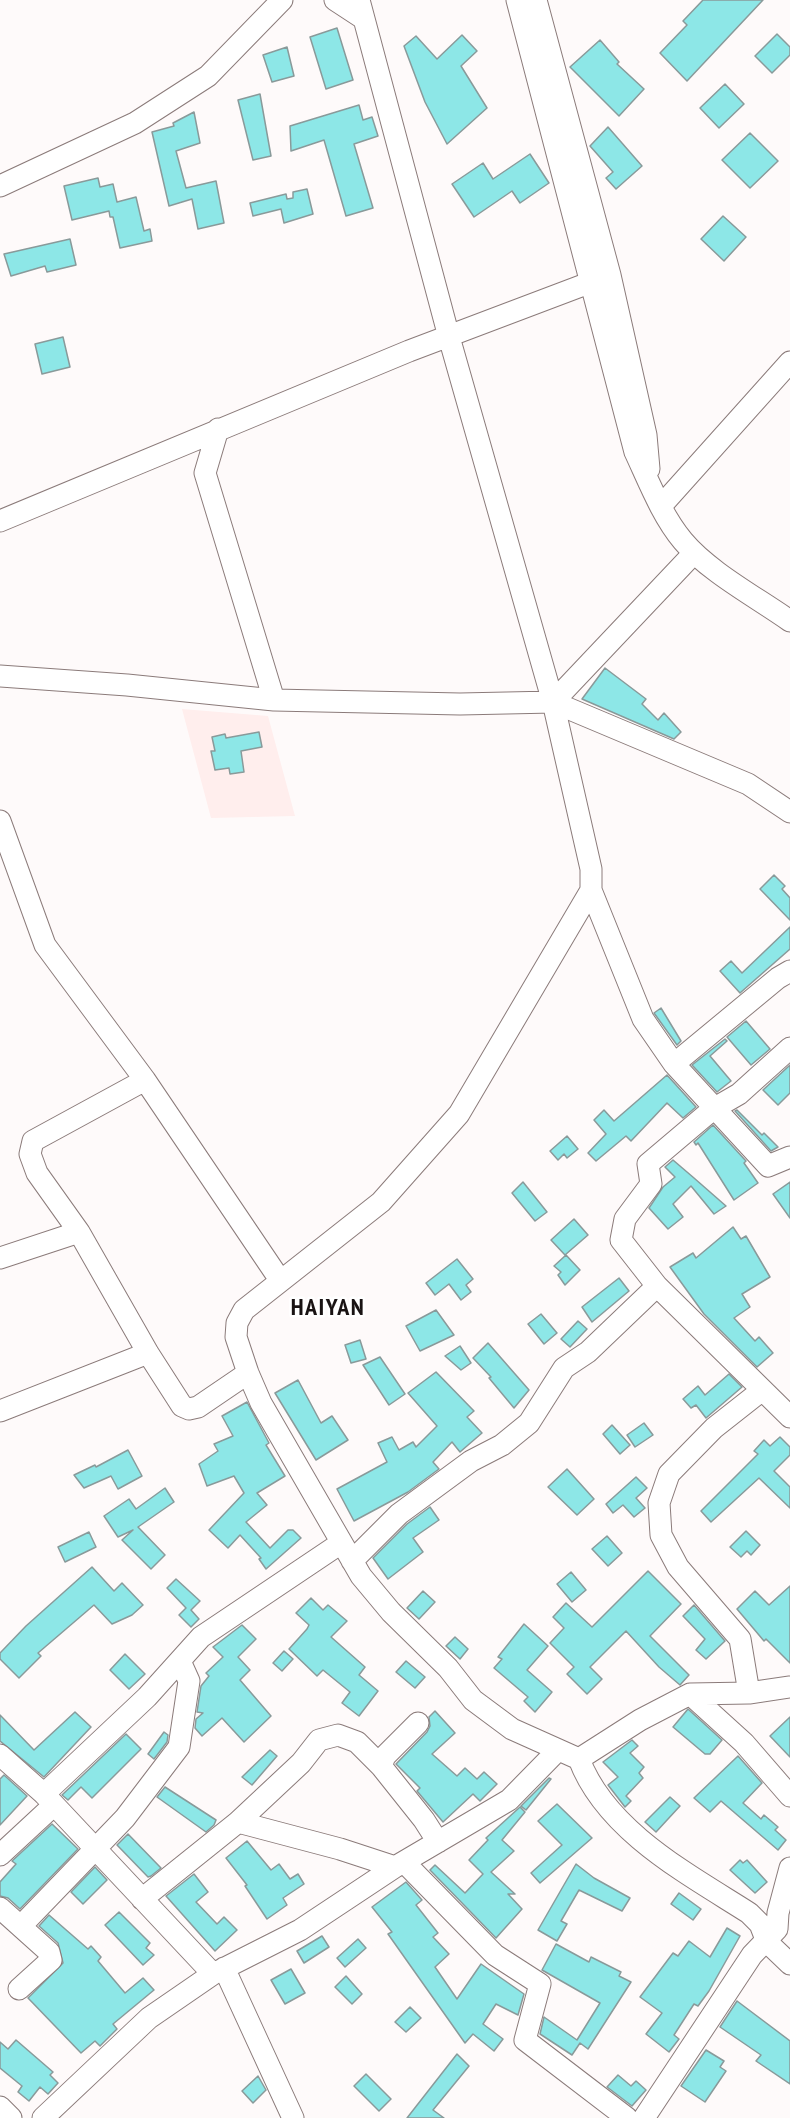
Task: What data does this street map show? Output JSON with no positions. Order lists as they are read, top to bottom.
{
  "districts": ["HAIYAN"]
}
